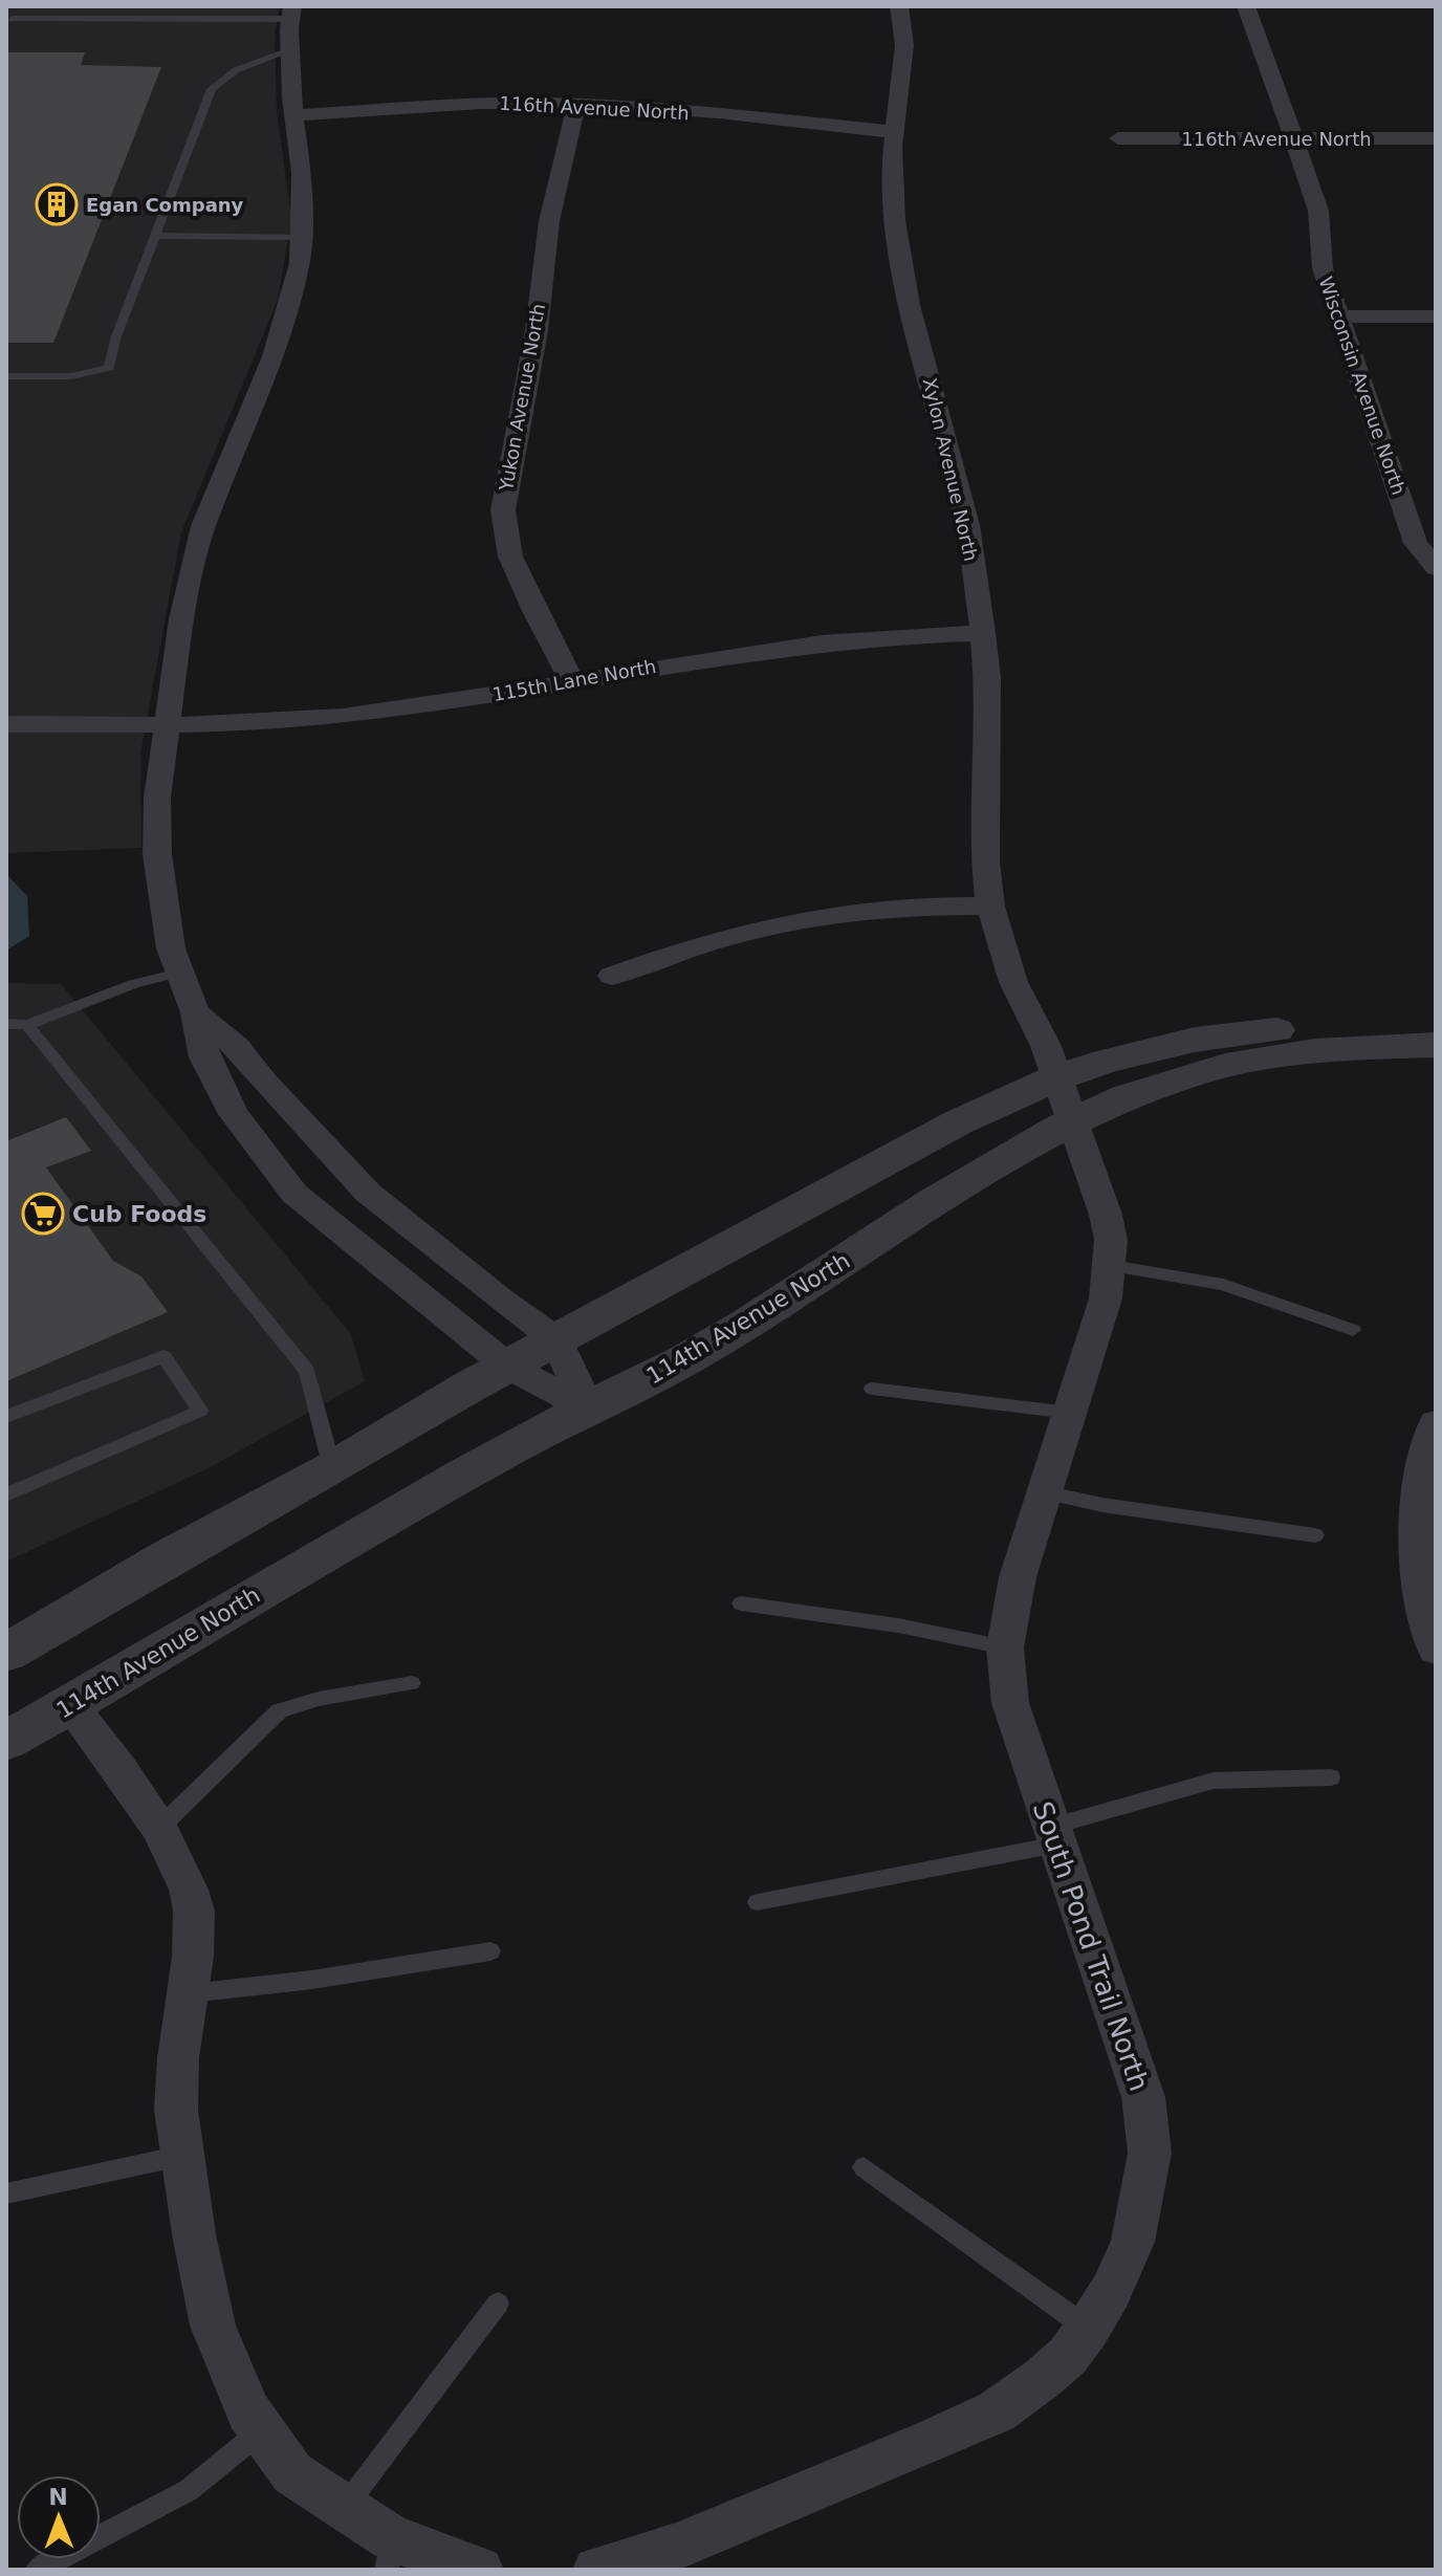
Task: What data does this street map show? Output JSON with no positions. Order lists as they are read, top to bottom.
{
  "streets": {
    "street": [
      "116th Avenue North",
      "Wisconsin Avenue North",
      "Yukon Avenue North",
      "Xylon Avenue North",
      "115th Lane North",
      "114th Avenue North",
      "South Pond Trail North"
    ]
  },
  "crossings": [
    ["116th Avenue North", "Wisconsin Avenue North"],
    ["116th Avenue North", "Yukon Avenue North"],
    ["116th Avenue North", "Xylon Avenue North"],
    ["Yukon Avenue North", "115th Lane North"],
    ["Xylon Avenue North", "115th Lane North"],
    ["Xylon Avenue North", "114th Avenue North"],
    ["Xylon Avenue North", "South Pond Trail North"],
    ["114th Avenue North", "South Pond Trail North"]
  ],
  "places": {
    "building": ["Egan Company"],
    "supermarket": ["Cub Foods"]
  },
  "north": "top"
}
